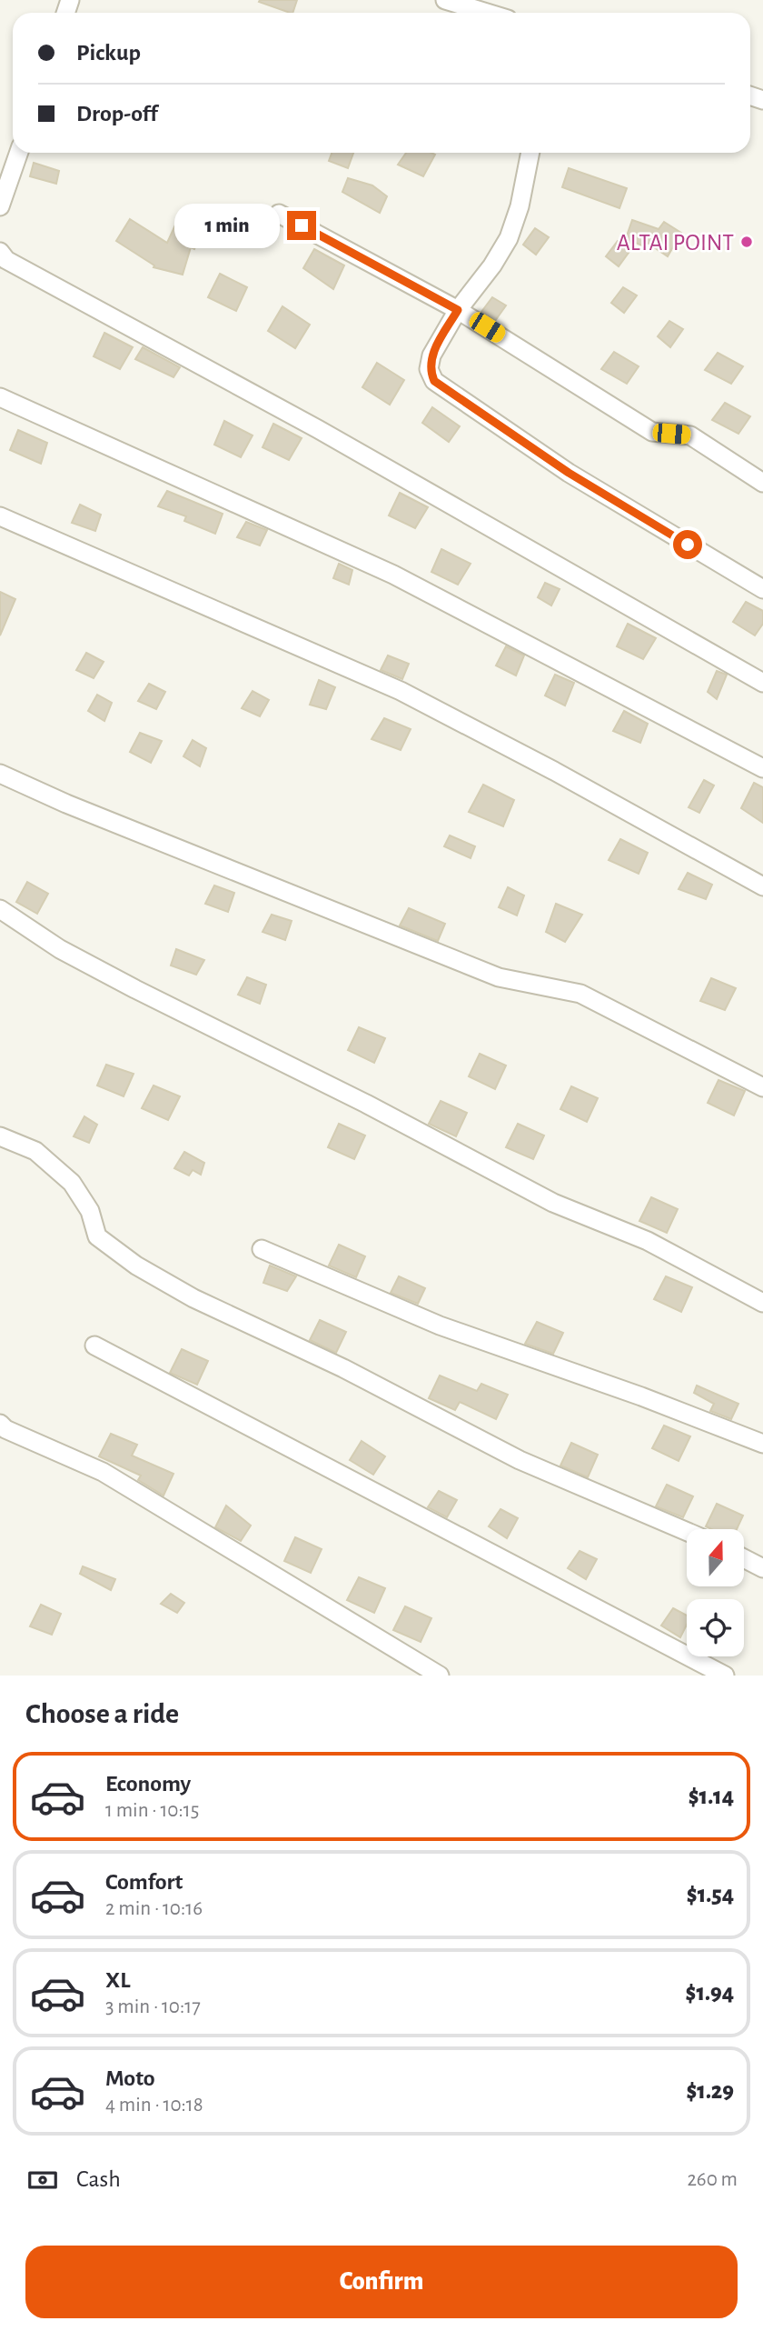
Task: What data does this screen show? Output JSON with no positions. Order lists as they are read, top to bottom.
{
  "places": ["ALTAI POINT"],
  "north": "top",
  "page": {
    "banner": ["Pickup", "Drop-off"],
    "bubble": "1 min",
    "heading": "Choose a ride",
    "list": [
      {
        "name": "Economy",
        "note": "1 min · 10:15",
        "value": "$1.14"
      },
      {
        "name": "Comfort",
        "note": "2 min · 10:16",
        "value": "$1.54"
      },
      {
        "name": "XL",
        "note": "3 min · 10:17",
        "value": "$1.94"
      },
      {
        "name": "Moto",
        "note": "4 min · 10:18",
        "value": "$1.29"
      }
    ],
    "pay": ["Cash", "260 m"],
    "buttons": "Confirm"
  }
}
